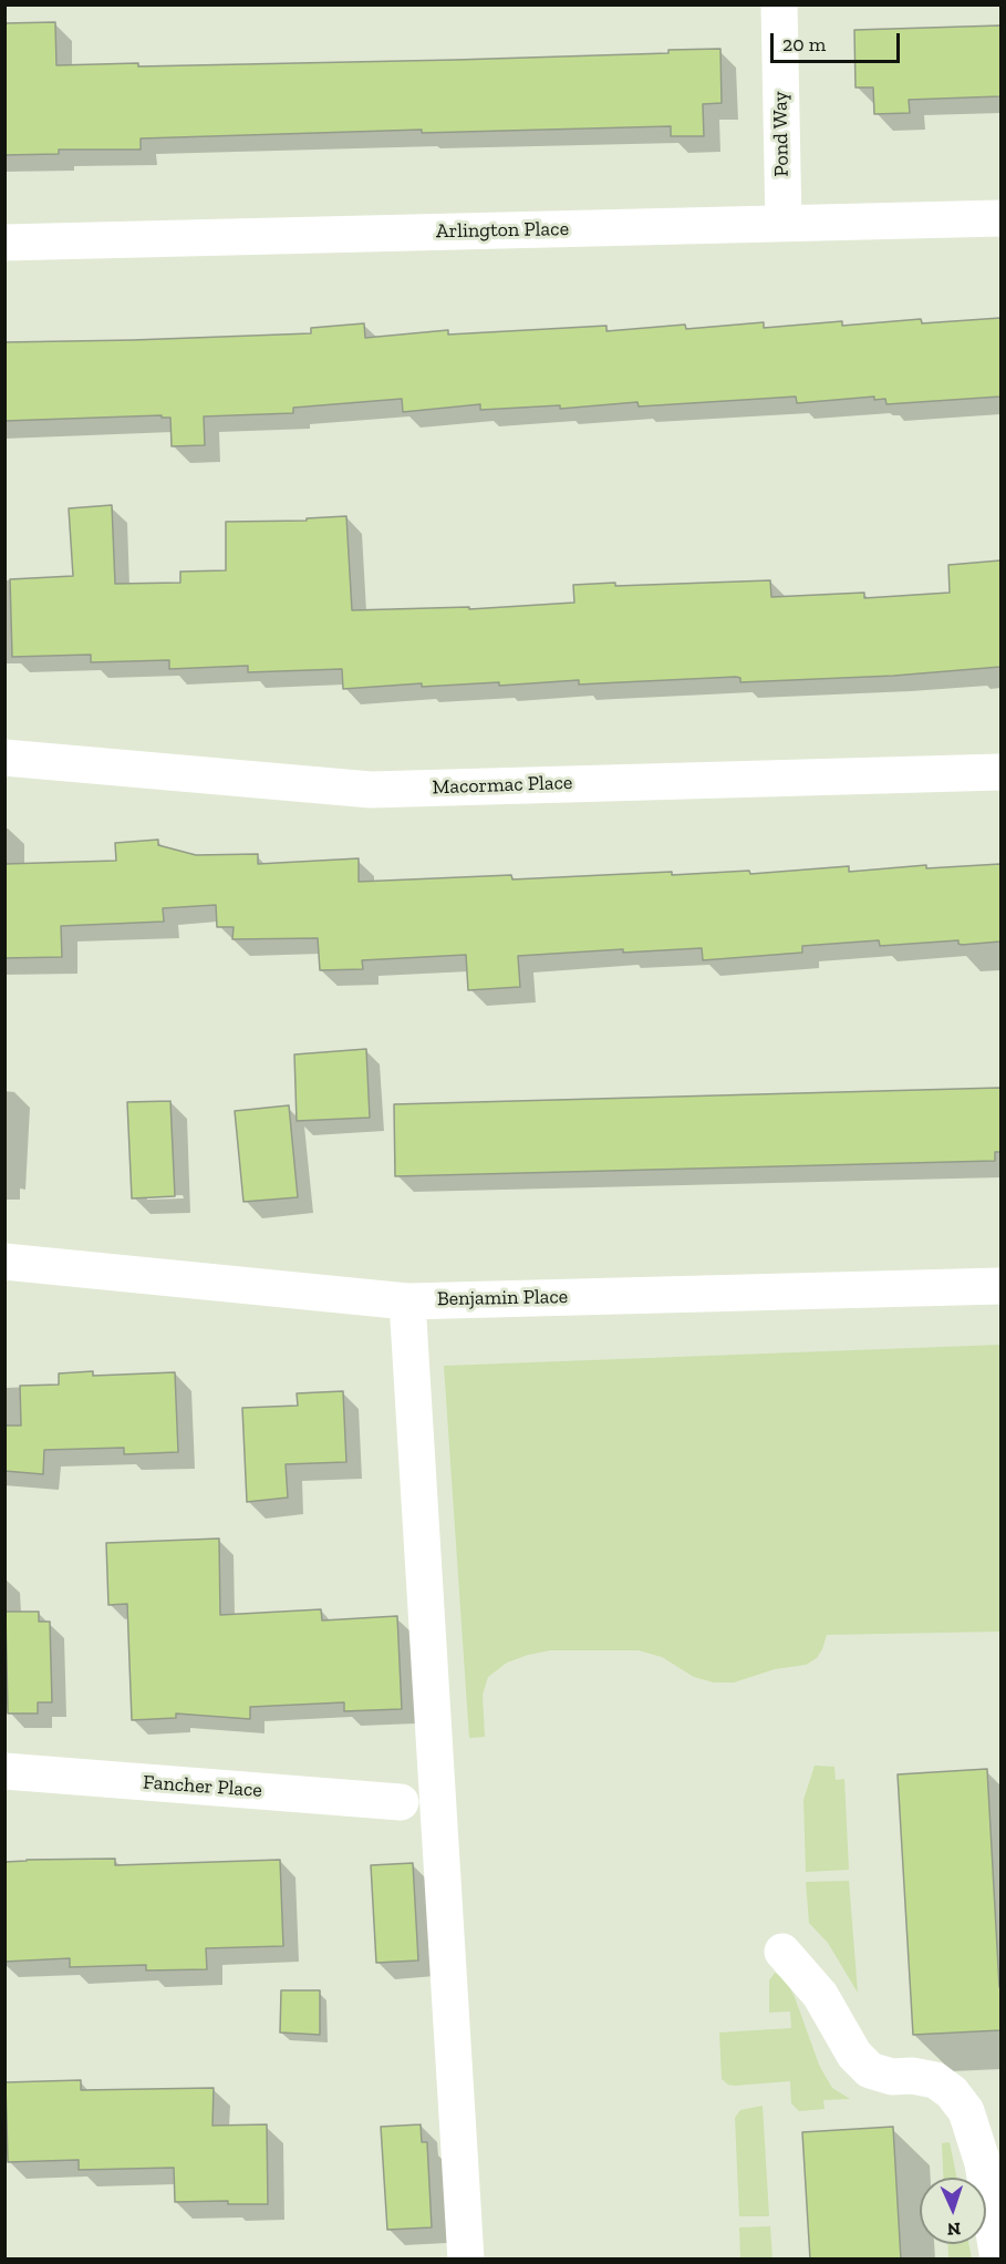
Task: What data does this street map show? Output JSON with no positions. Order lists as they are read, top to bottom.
{
  "streets": {
    "street": [
      "Pond Way",
      "Arlington Place",
      "Macormac Place",
      "Benjamin Place",
      "Fancher Place"
    ]
  },
  "crossings": [
    ["Pond Way", "Arlington Place"]
  ],
  "scale_bar": "20 m",
  "north": "bottom"
}
